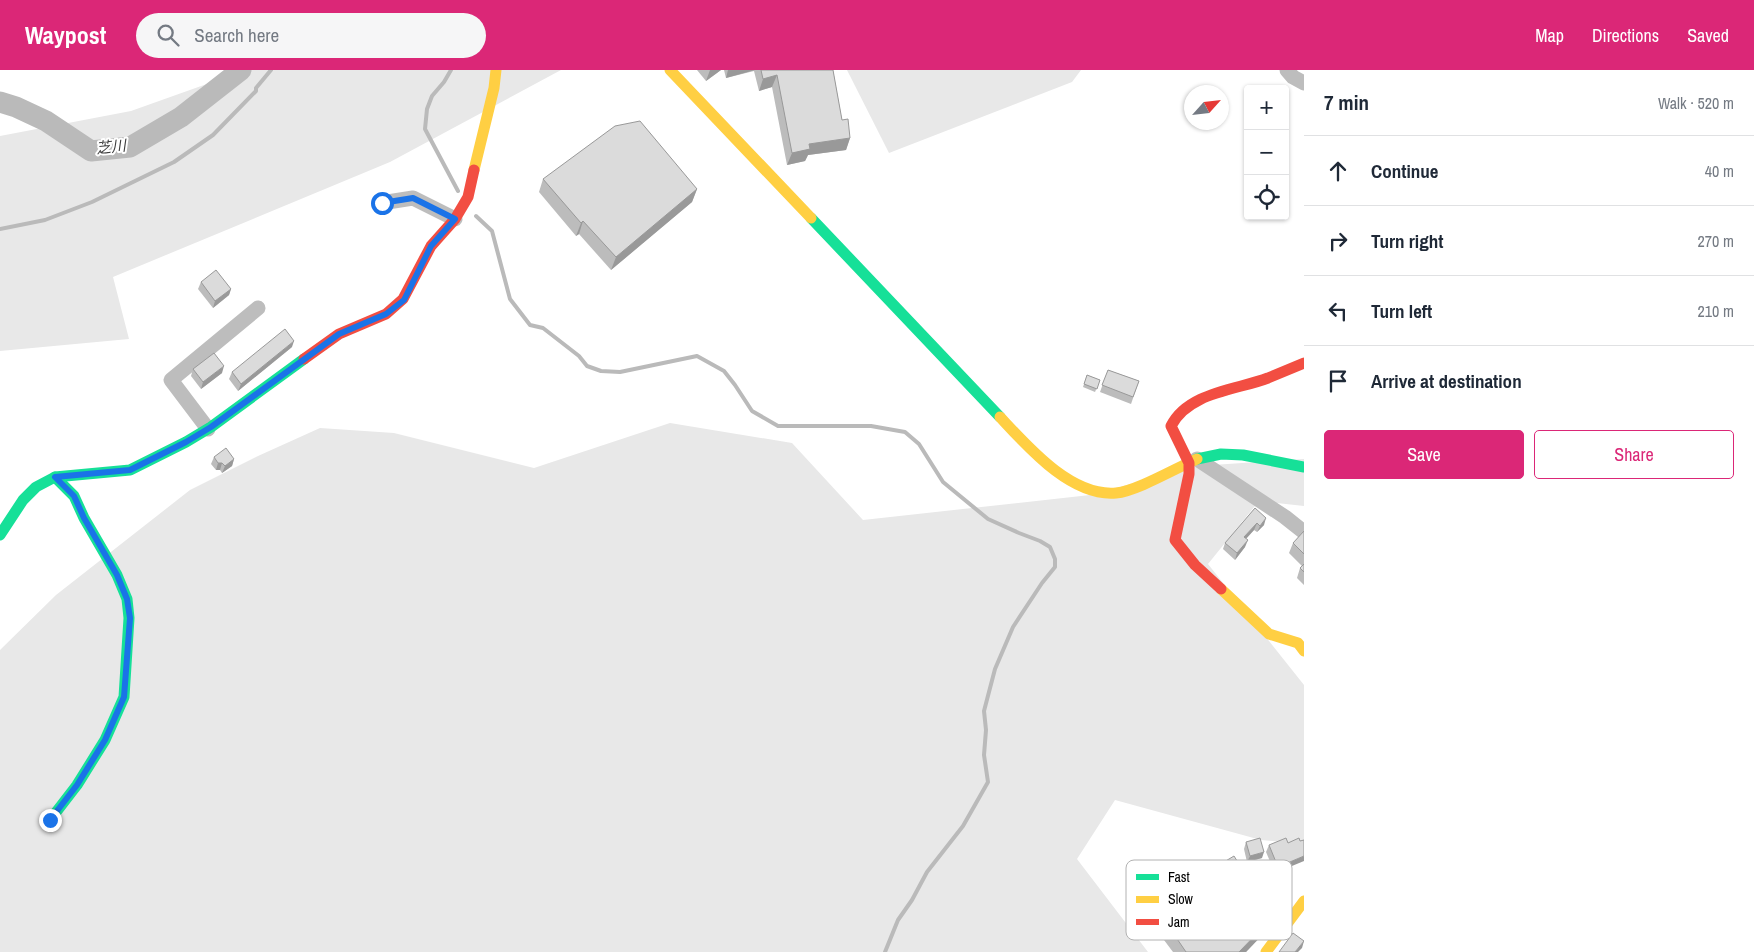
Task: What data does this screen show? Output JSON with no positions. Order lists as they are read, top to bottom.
{
  "water": ["芝川"],
  "legend": ["Fast", "Slow", "Jam"],
  "north": "top right",
  "page": {
    "header": "Waypost",
    "search": "Search here",
    "nav": ["Map", "Directions", "Saved"],
    "heading": ["7 min", "Walk · 520 m"],
    "map_buttons": ["+", "−"],
    "list": [
      ["Continue", "40 m"],
      ["Turn right", "270 m"],
      ["Turn left", "210 m"],
      "Arrive at destination"
    ],
    "buttons": ["Save", "Share"]
  }
}
